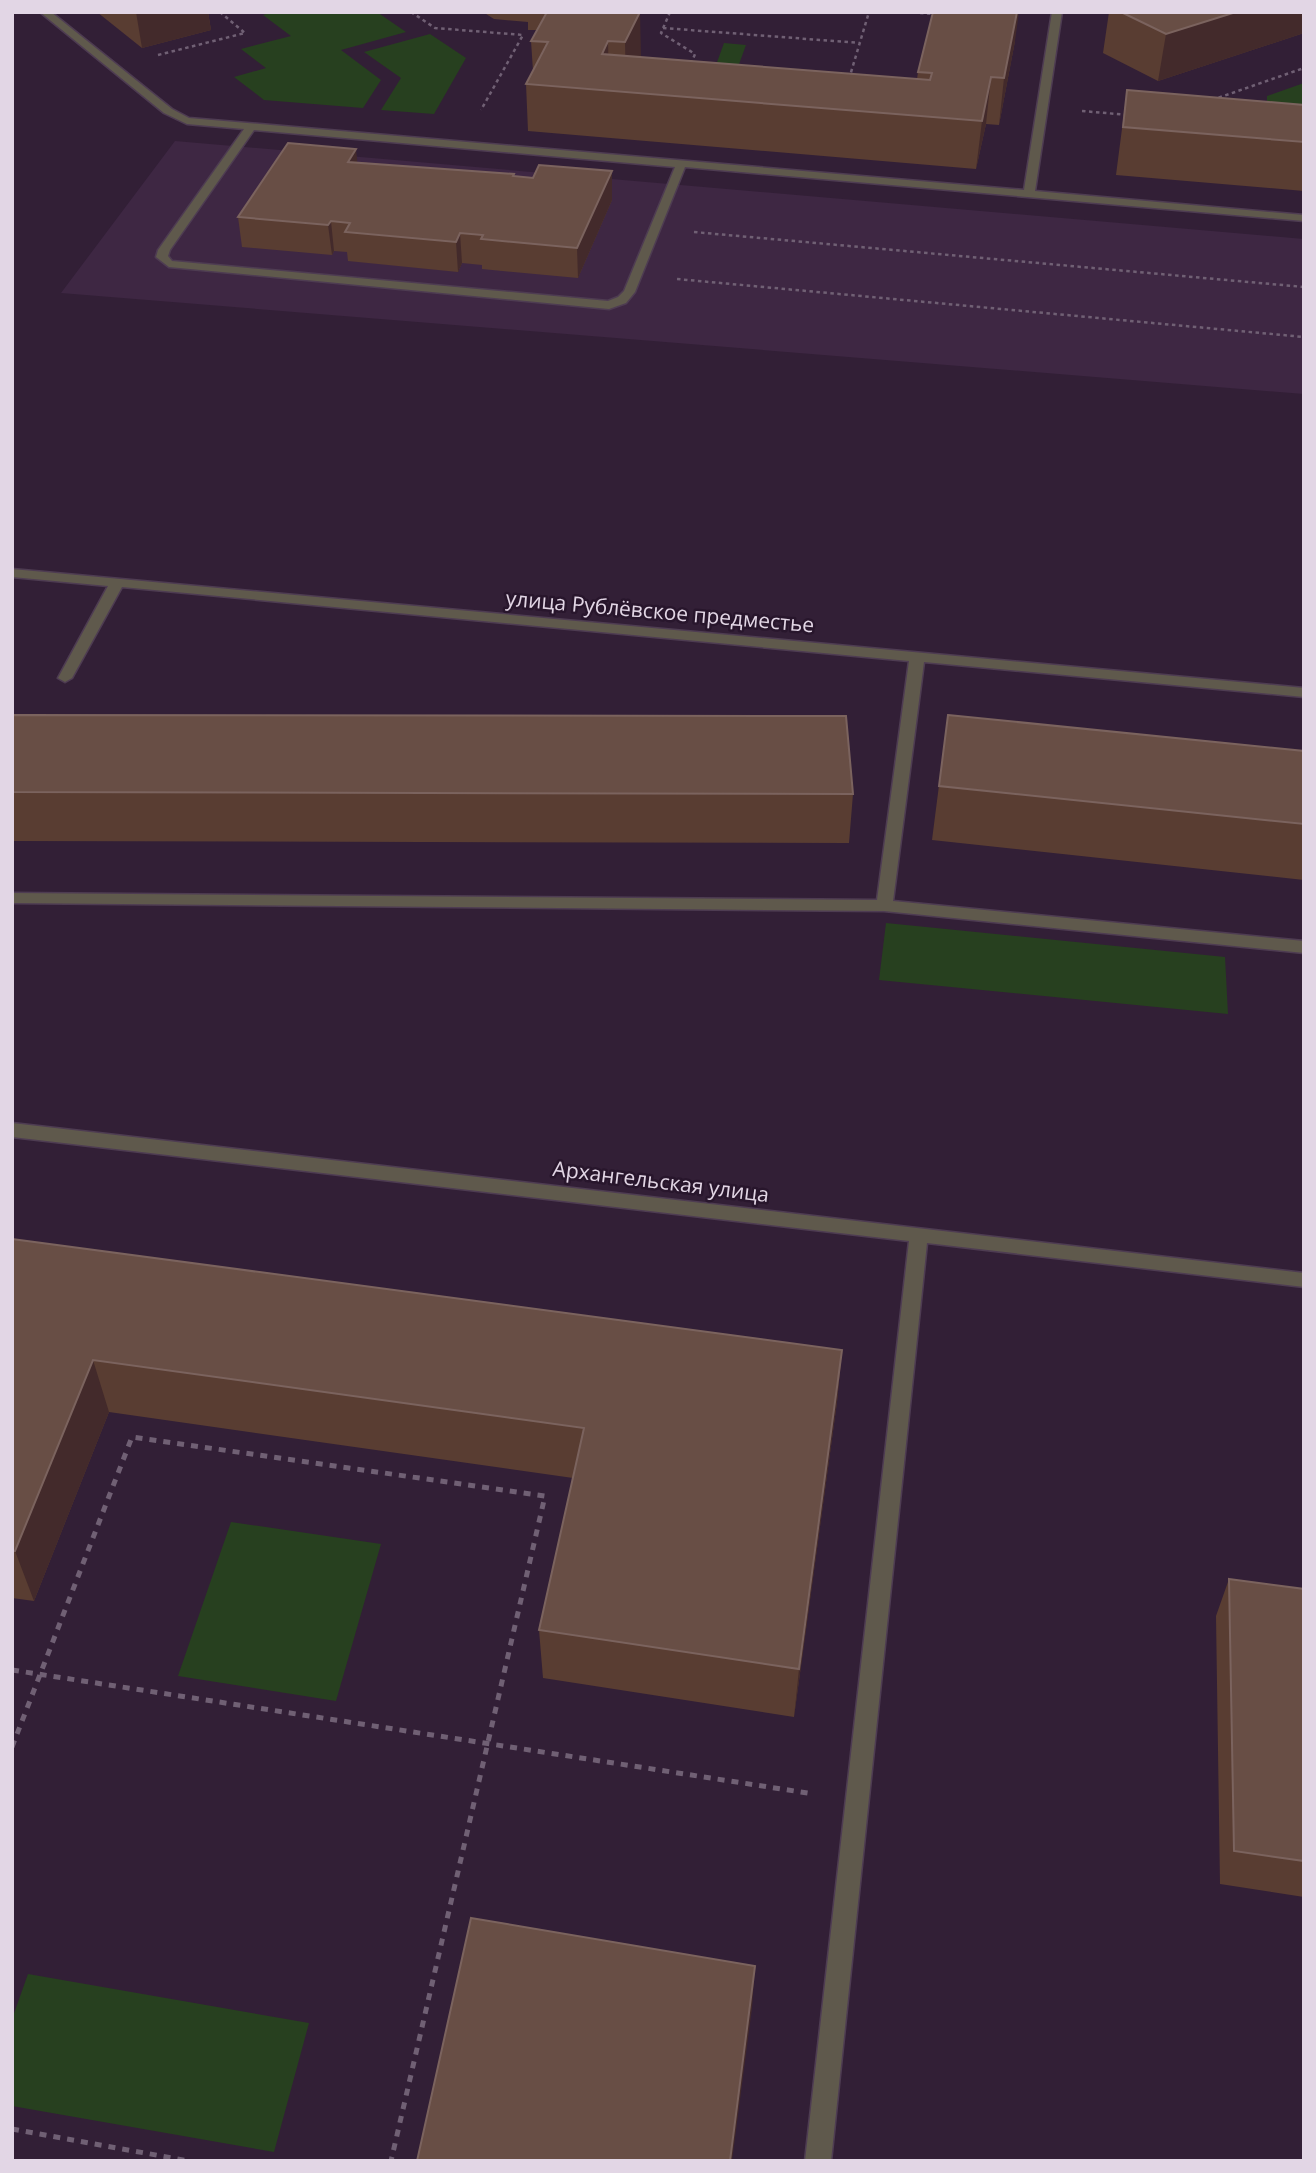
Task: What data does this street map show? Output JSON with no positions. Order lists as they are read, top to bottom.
{
  "streets": {
    "street": ["улица Рублёвское предместье", "Архангельская улица"]
  }
}
